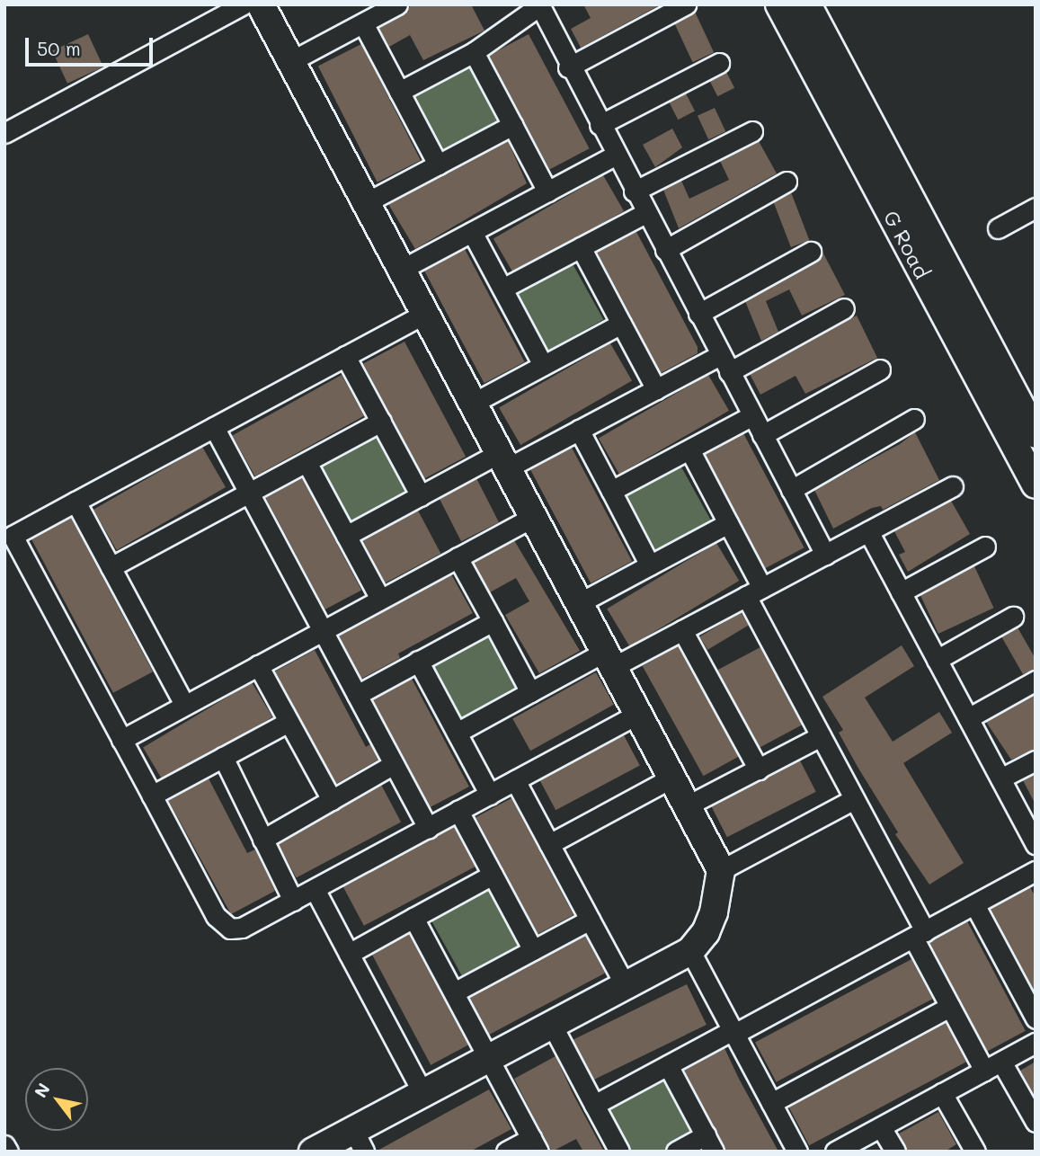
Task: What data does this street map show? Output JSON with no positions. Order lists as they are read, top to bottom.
{
  "streets": {
    "street": ["G Road"]
  },
  "scale_bar": "50 m",
  "north": "top left"
}
